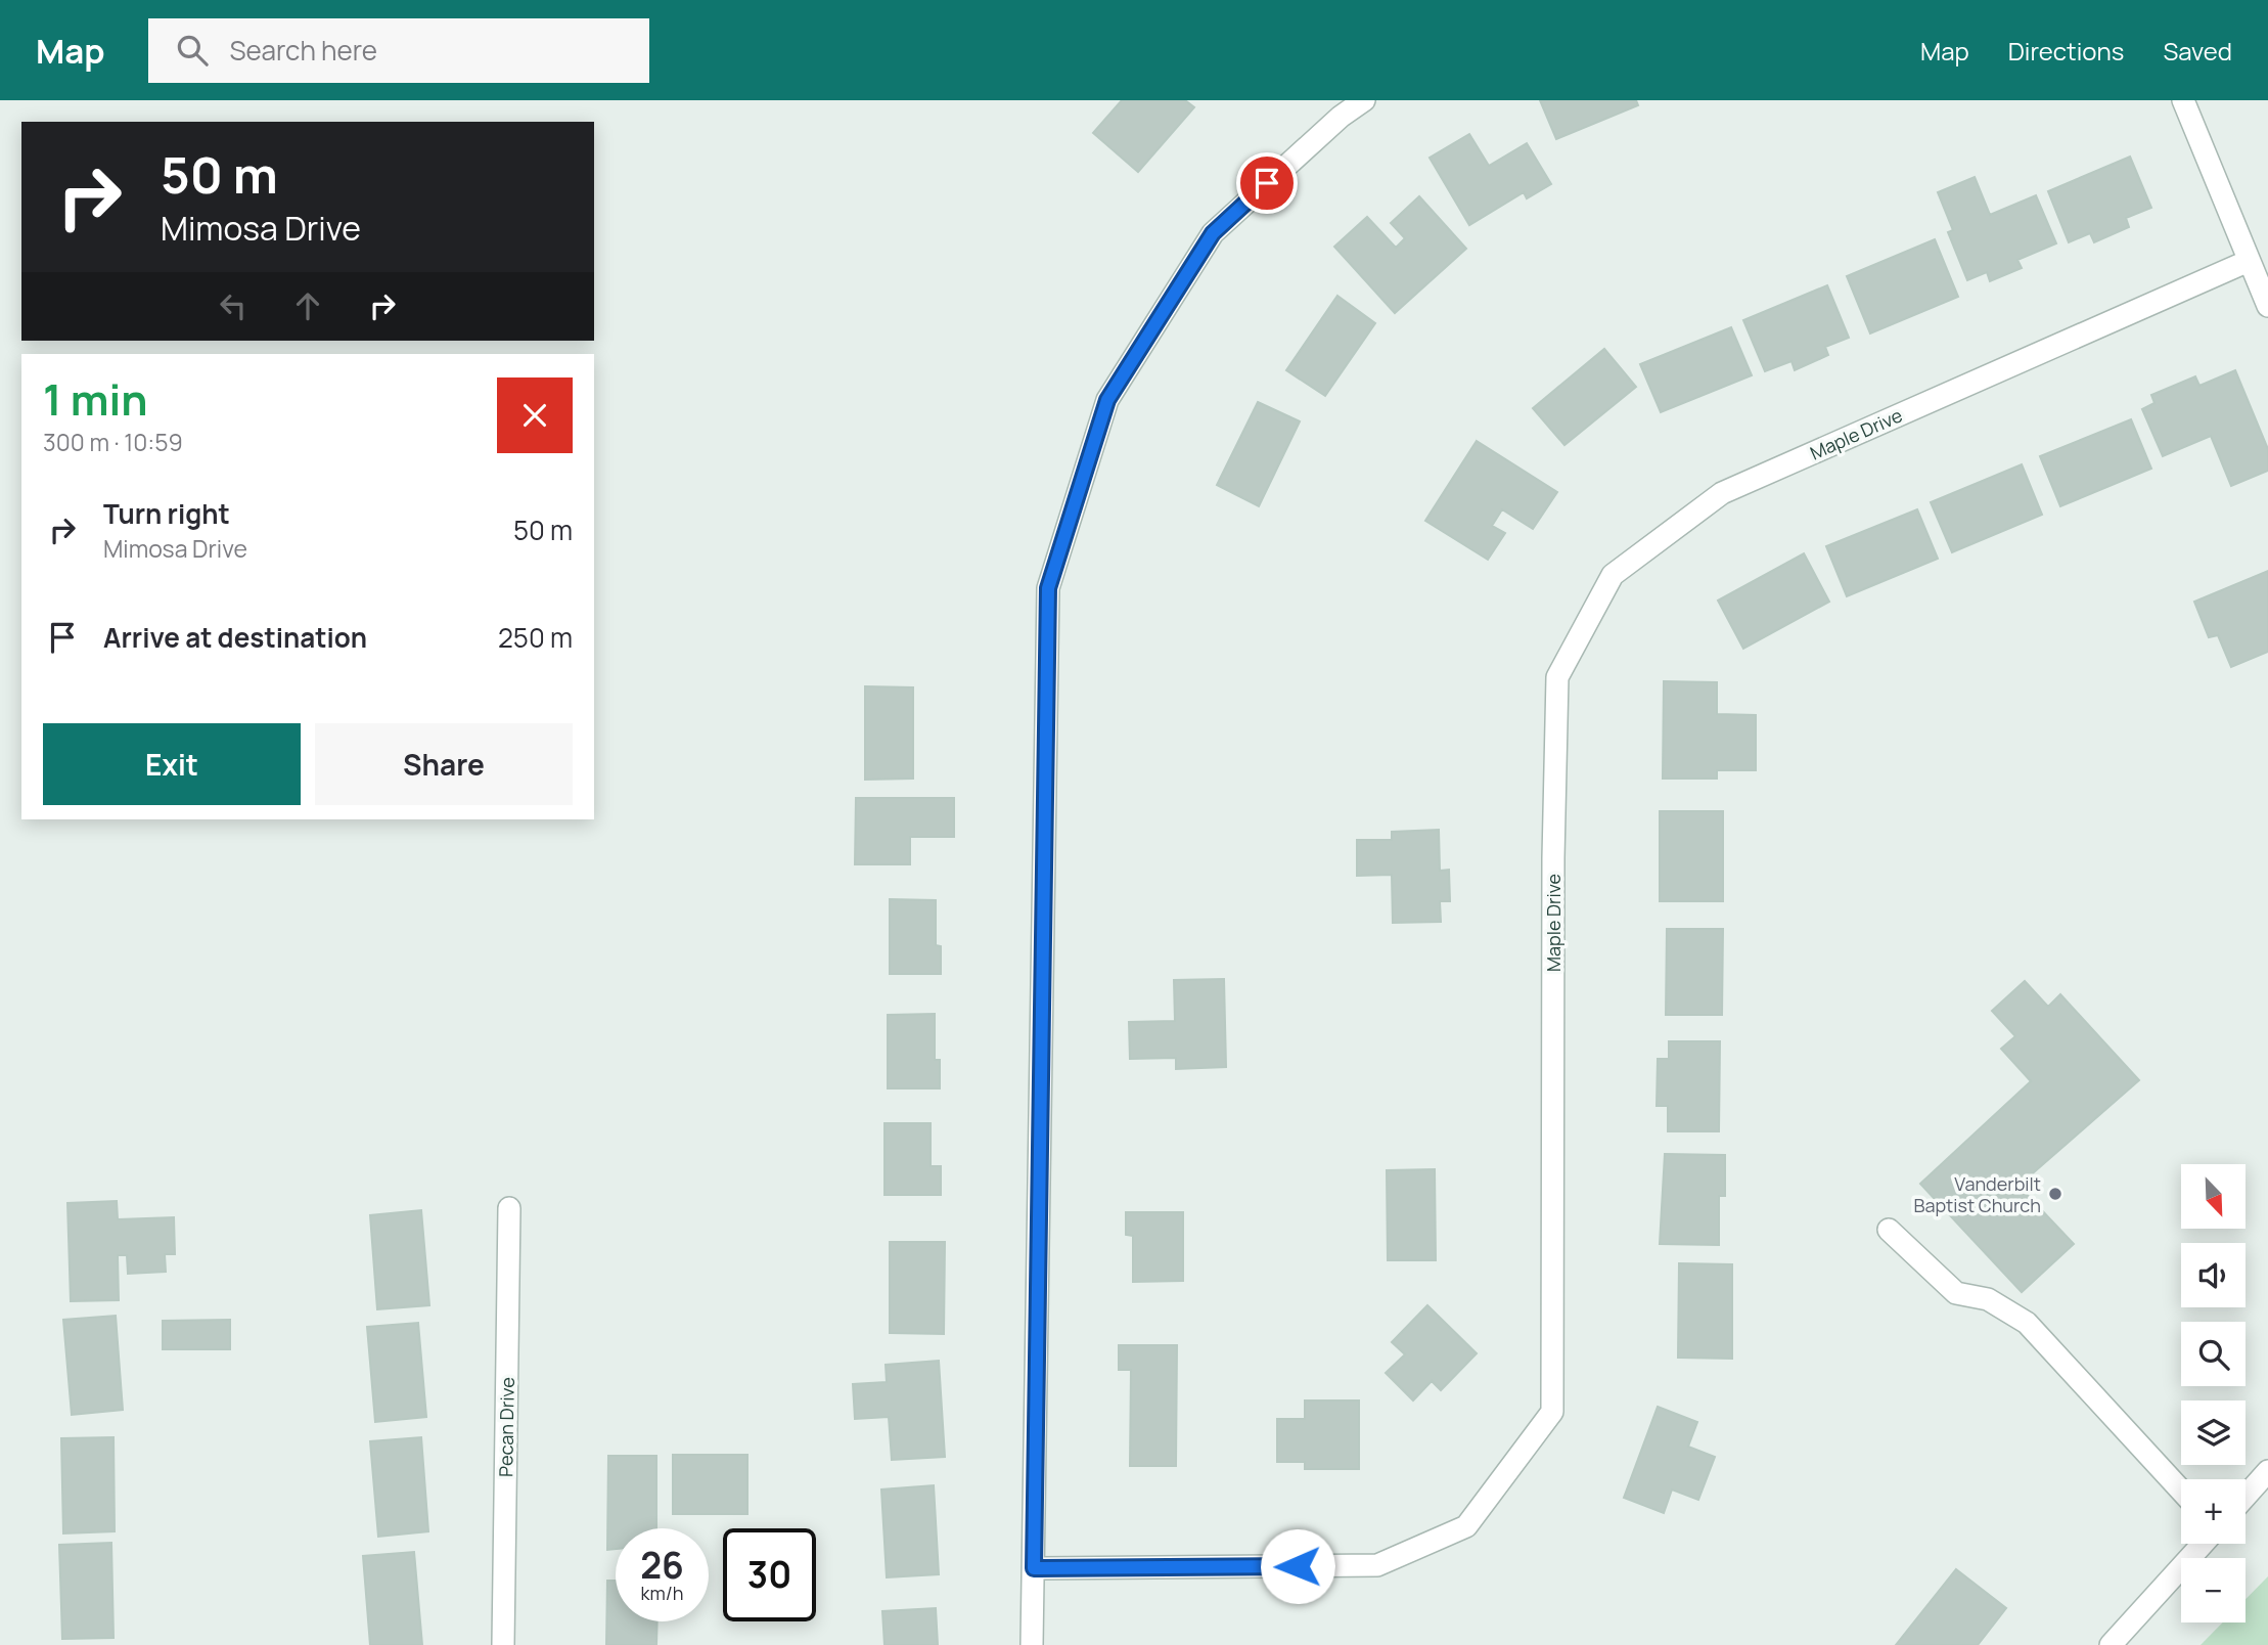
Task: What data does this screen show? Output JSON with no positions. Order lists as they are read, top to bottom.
{
  "streets": {
    "street": ["Maple Drive", "Pecan Drive"]
  },
  "places": ["Vanderbilt Baptist Church"],
  "north": "bottom right",
  "page": {
    "header": "Map",
    "search": "Search here",
    "nav": ["Map", "Directions", "Saved"],
    "turn": ["50 m", "Mimosa Drive"],
    "heading": ["1 min", "300 m · 10:59"],
    "list": [
      {
        "name": "Turn right",
        "note": "Mimosa Drive",
        "value": "50 m"
      },
      {
        "name": "Arrive at destination",
        "value": "250 m"
      }
    ],
    "buttons": ["Exit", "Share"],
    "map_buttons": ["+", "−"],
    "speed": "26 km/h",
    "limit": "30"
  }
}
